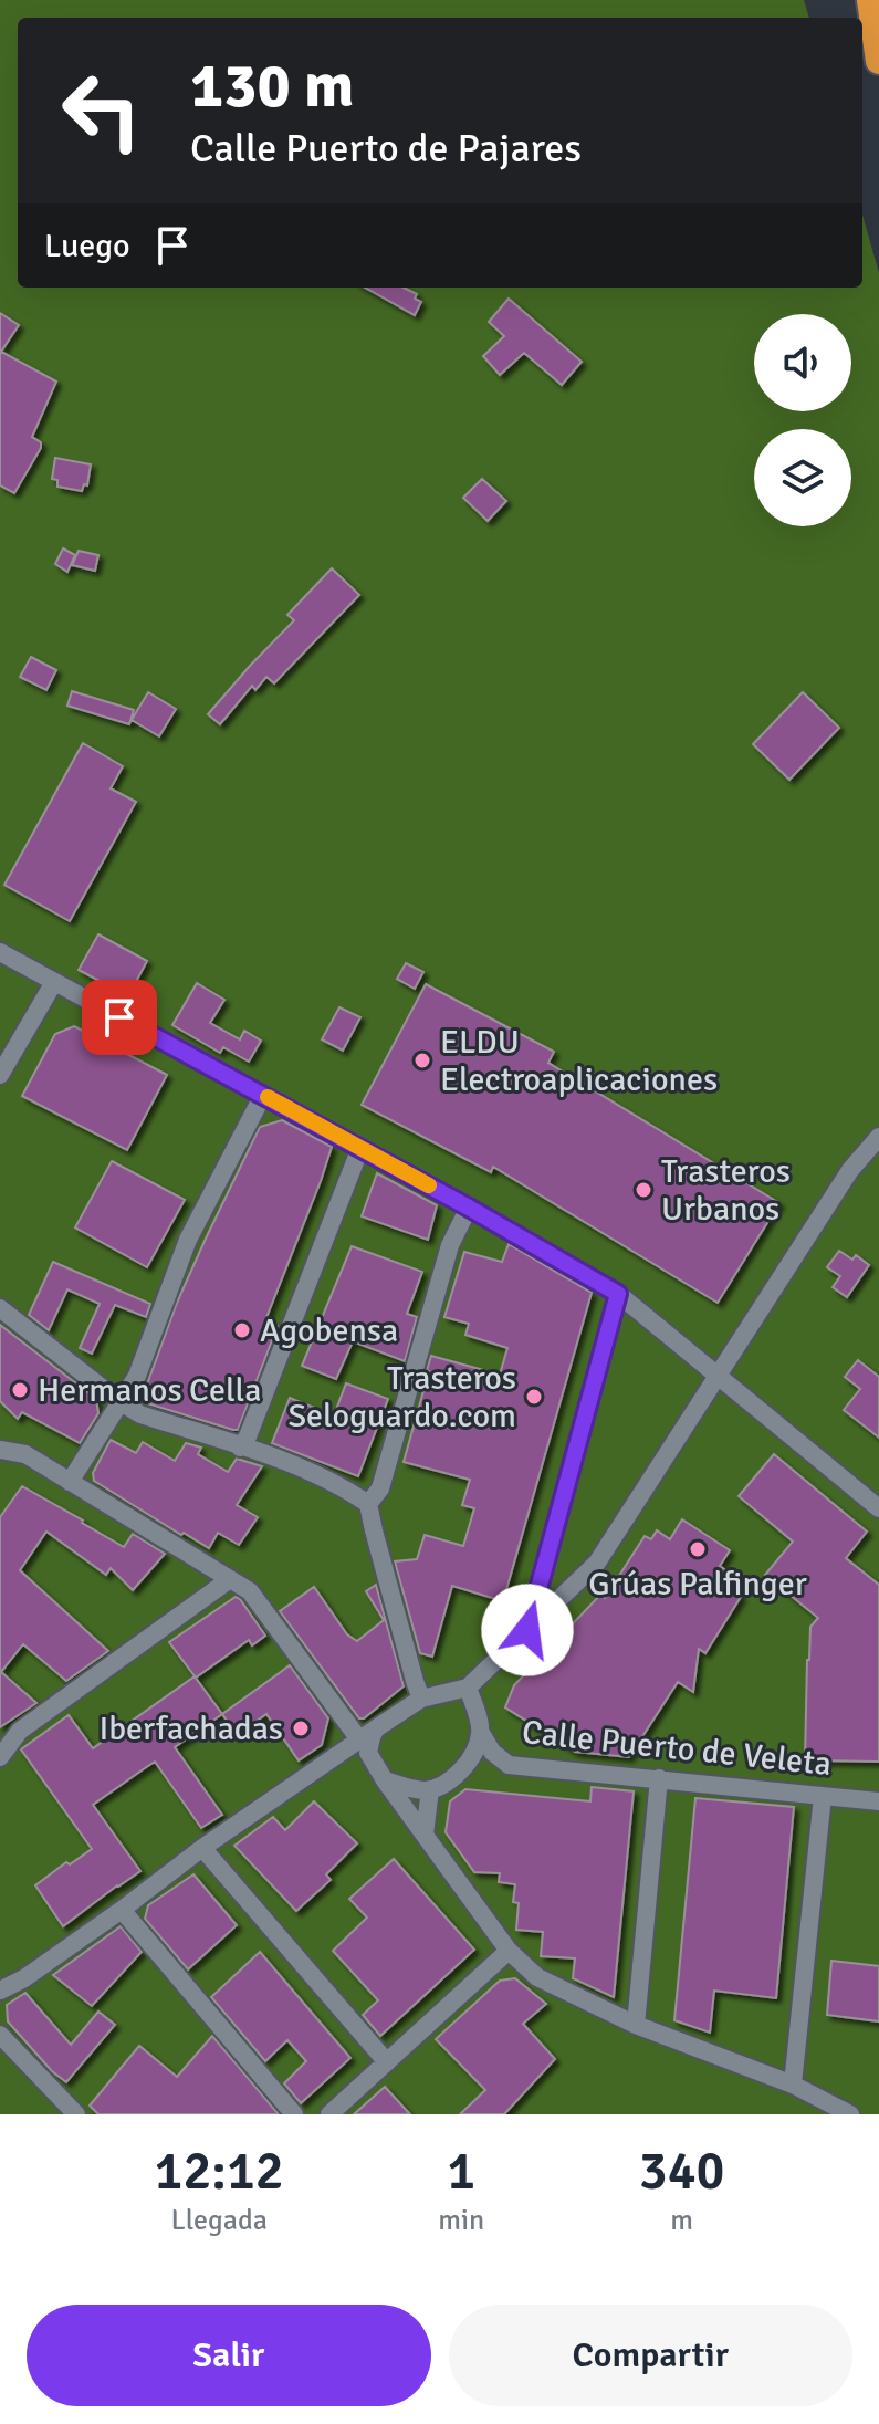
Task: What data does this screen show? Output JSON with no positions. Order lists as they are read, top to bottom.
{
  "streets": {
    "street": ["Calle Puerto de Veleta"]
  },
  "places": [
    "ELDU Electroaplicaciones",
    "Trasteros Urbanos",
    "Agobensa",
    "Hermanos Cella",
    "Trasteros Seloguardo.com",
    "Grúas Palfinger",
    "Iberfachadas"
  ],
  "page": {
    "turn": ["130 m", "Calle Puerto de Pajares"],
    "then": "Luego",
    "eta": [
      "12:12",
      "Llegada",
      "1",
      "min",
      "340",
      "m"
    ],
    "buttons": ["Salir", "Compartir"]
  }
}
